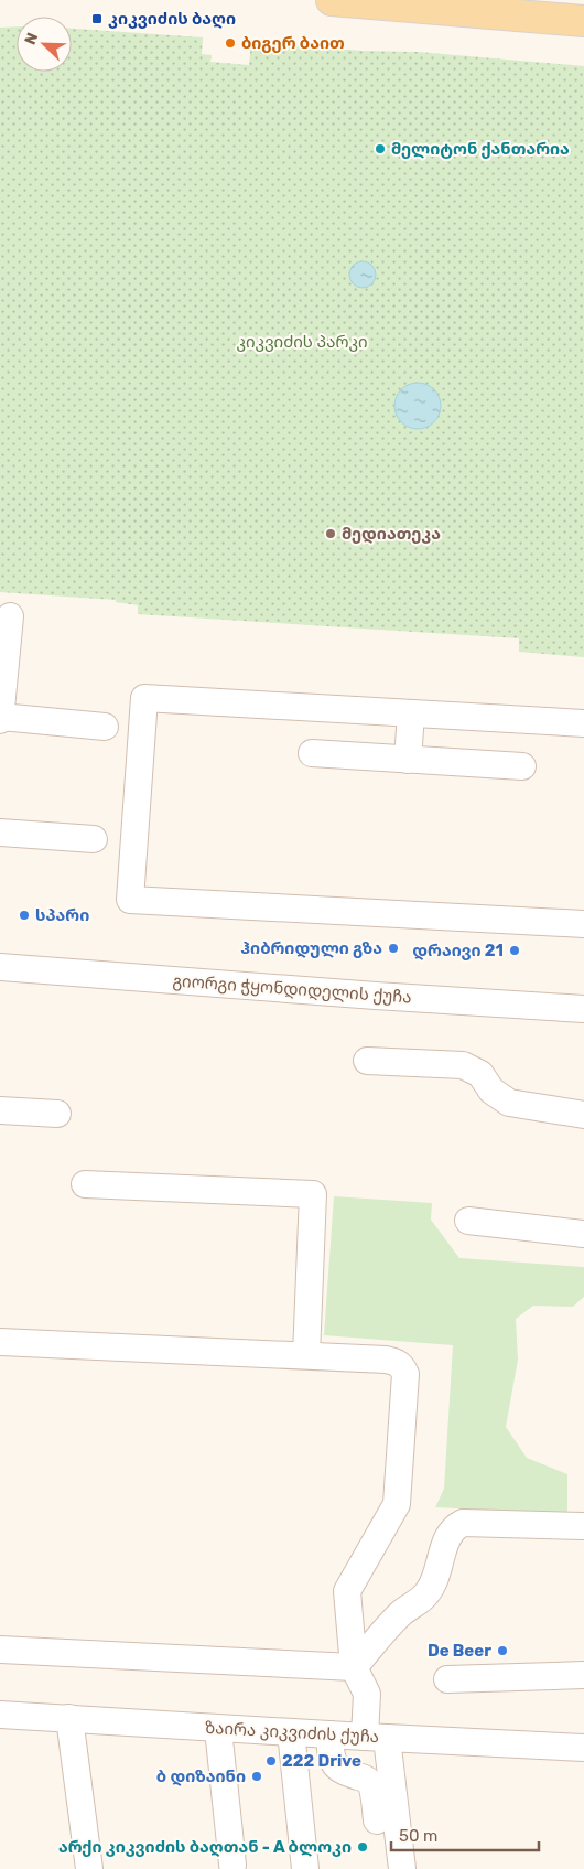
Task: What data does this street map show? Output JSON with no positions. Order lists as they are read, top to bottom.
{
  "streets": {
    "street": ["გიორგი ჭყონდიდელის ქუჩა", "ზაირა კიკვიძის ქუჩა"]
  },
  "parks": ["კიკვიძის პარკი"],
  "places": {
    "transit": ["კიკვიძის ბაღი"],
    "other": [
      "ბიგერ ბაით",
      "მელიტონ ქანთარია",
      "მედიათეკა",
      "სპარი",
      "ჰიბრიდული გზა",
      "დრაივი 21",
      "De Beer",
      "222 Drive",
      "ბ დიზაინი",
      "არქი კიკვიძის ბაღთან - A ბლოკი"
    ]
  },
  "scale_bar": "50 m",
  "north": "top left"
}
